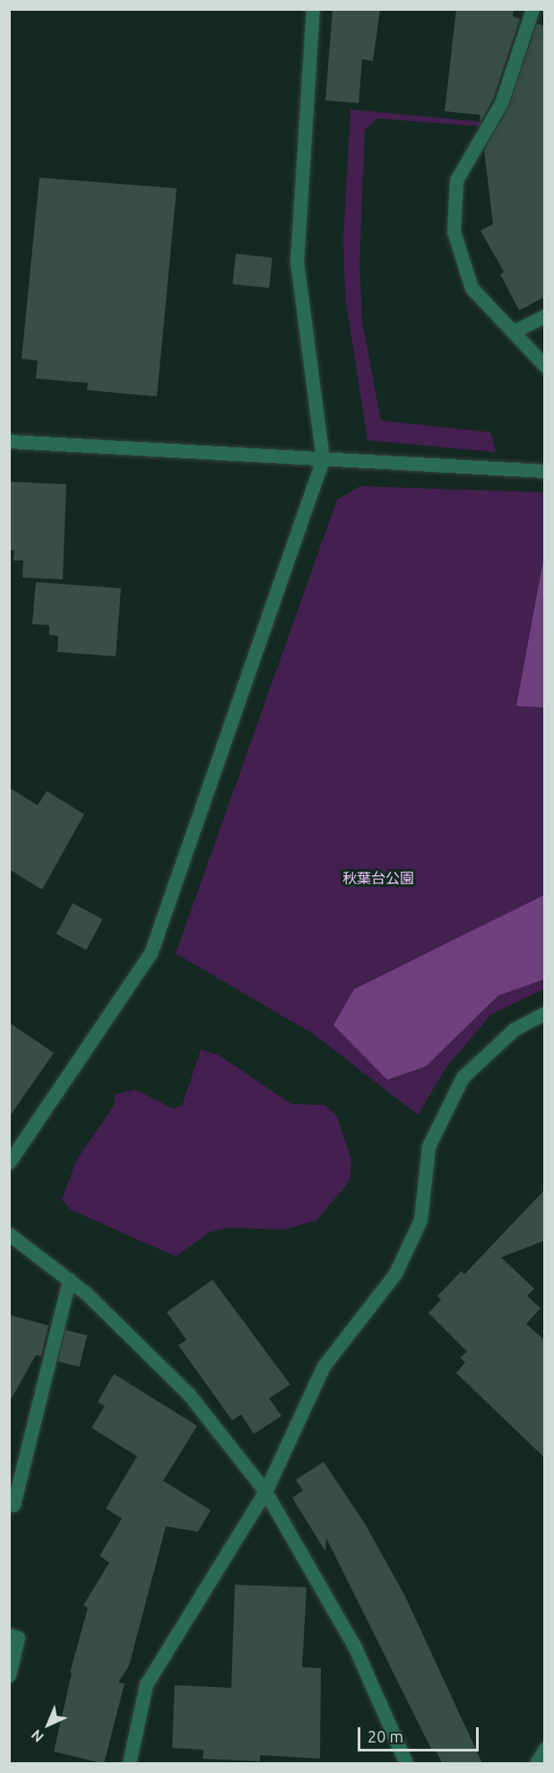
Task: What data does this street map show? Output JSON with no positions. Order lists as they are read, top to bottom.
{
  "parks": ["秋葉台公園"],
  "scale_bar": "20 m",
  "north": "bottom left"
}
